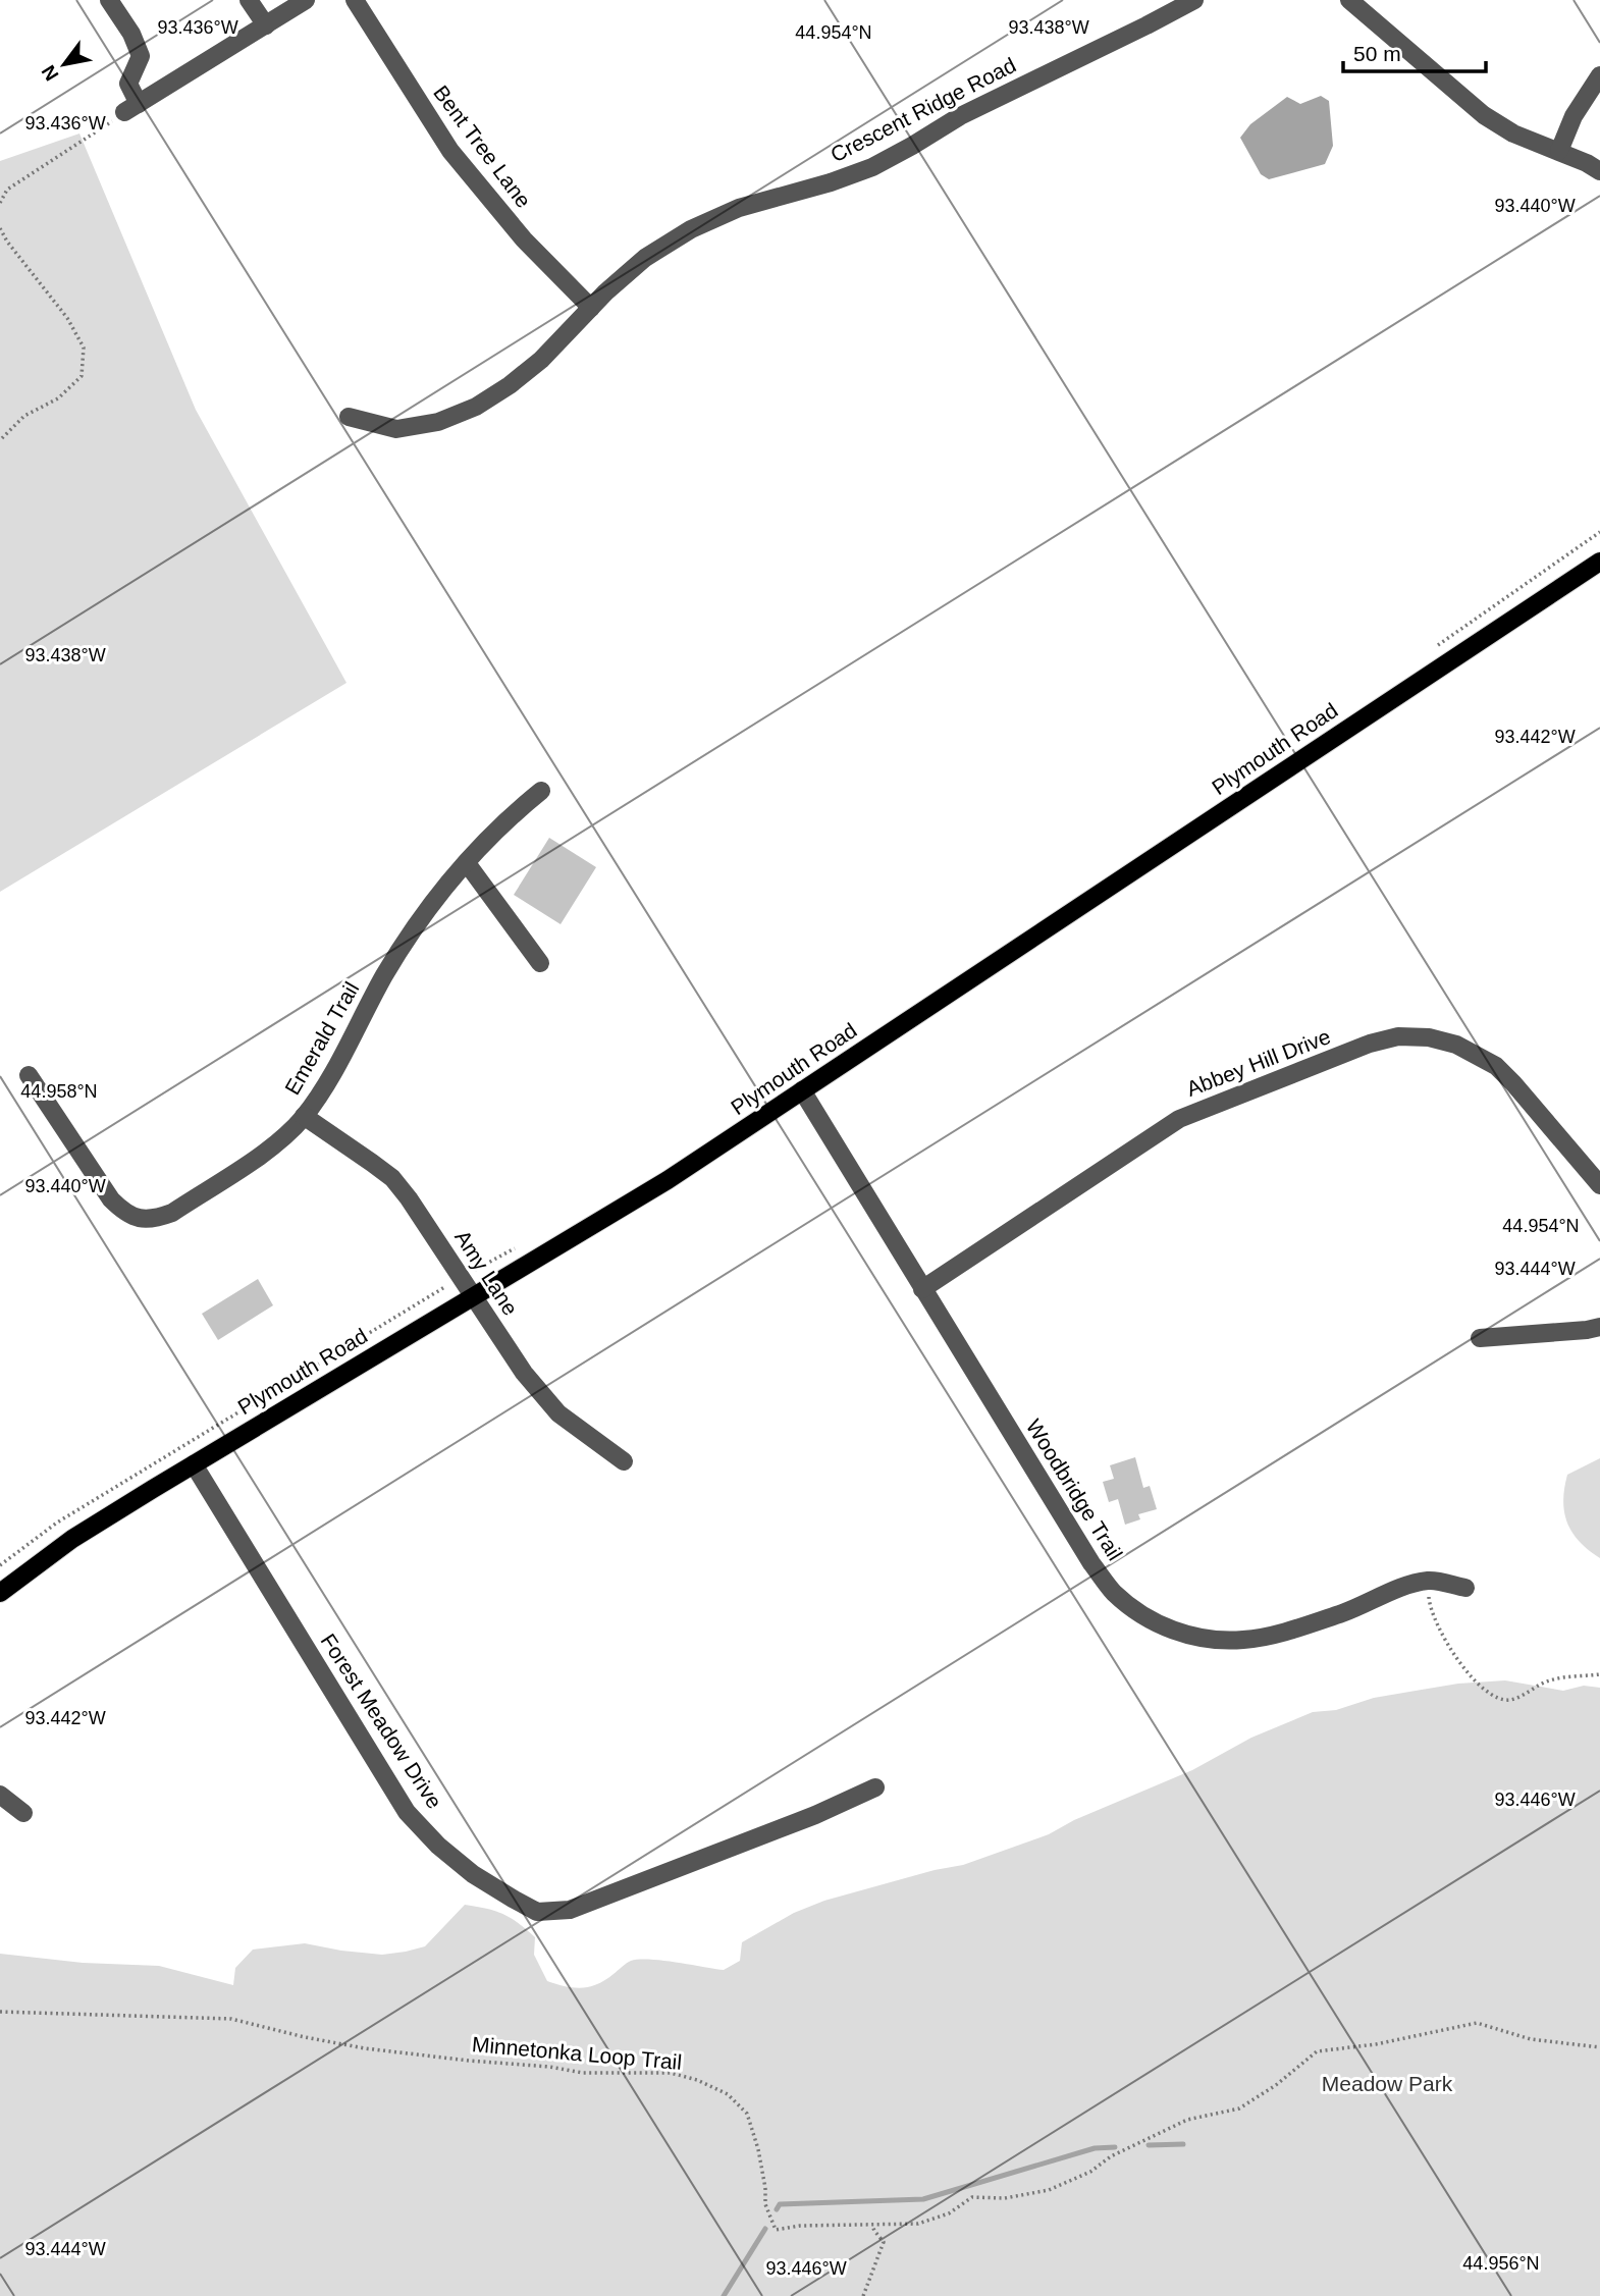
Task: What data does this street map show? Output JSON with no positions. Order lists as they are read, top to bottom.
{
  "streets": {
    "main road": ["Plymouth Road"],
    "street": [
      "Crescent Ridge Road",
      "Bent Tree Lane",
      "Emerald Trail",
      "Abbey Hill Drive",
      "Amy Lane",
      "Woodbridge Trail",
      "Forest Meadow Drive"
    ],
    "path": ["Minnetonka Loop Trail"]
  },
  "crossings": [
    ["Crescent Ridge Road", "Bent Tree Lane"],
    ["Plymouth Road", "Amy Lane"],
    ["Plymouth Road", "Woodbridge Trail"],
    ["Plymouth Road", "Forest Meadow Drive"],
    ["Emerald Trail", "Amy Lane"],
    ["Abbey Hill Drive", "Woodbridge Trail"]
  ],
  "parks": ["Meadow Park"],
  "scale_bar": "50 m",
  "north": "bottom left",
  "coordinates": [
    "93.436°W",
    "93.438°W",
    "44.954°N",
    "93.440°W",
    "93.442°W",
    "44.958°N",
    "93.444°W",
    "93.446°W",
    "44.956°N"
  ]
}
